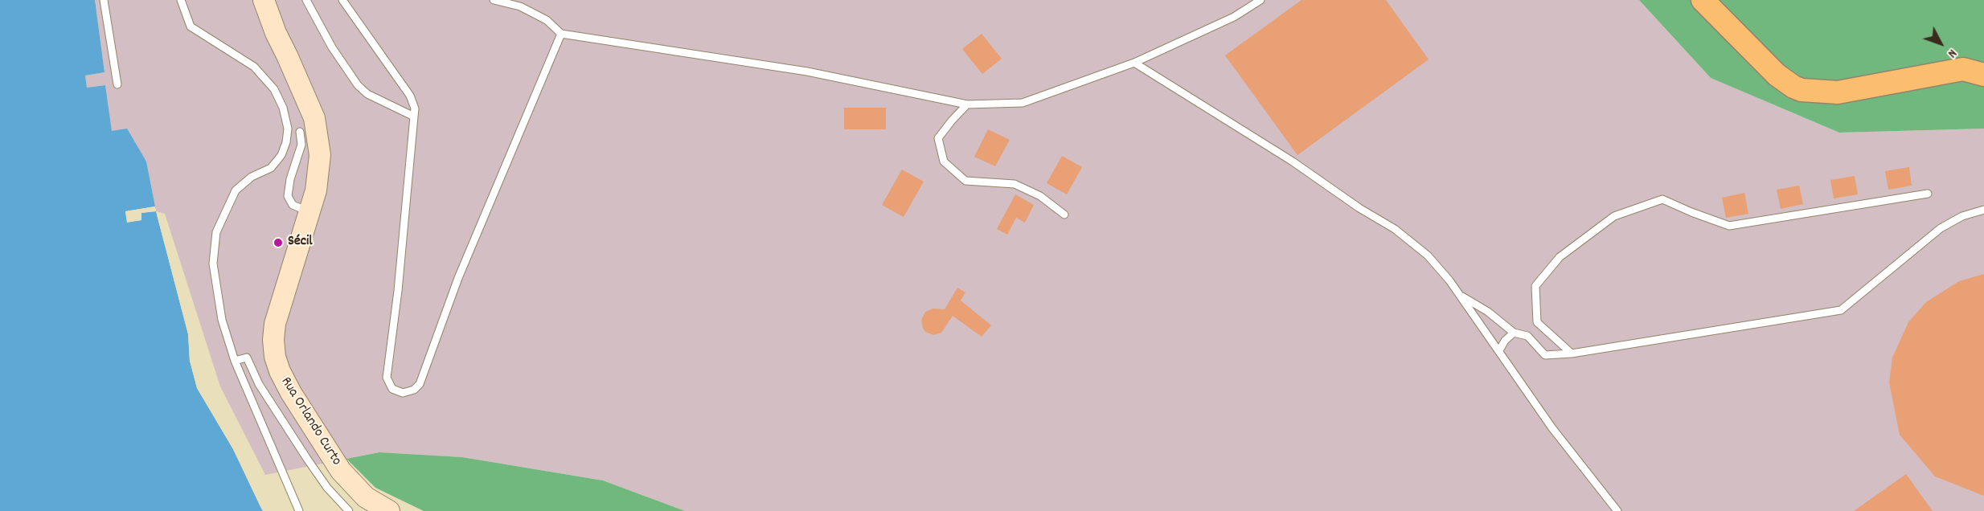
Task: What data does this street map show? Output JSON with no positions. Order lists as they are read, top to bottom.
{
  "streets": {
    "main road": ["Rua Orlando Curto"]
  },
  "places": ["Sécil"],
  "north": "bottom right"
}
